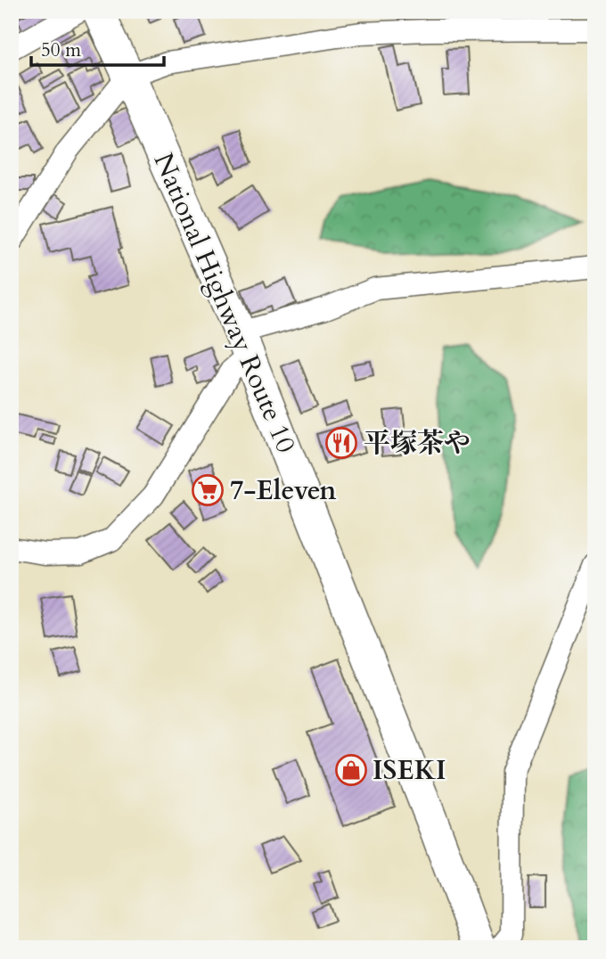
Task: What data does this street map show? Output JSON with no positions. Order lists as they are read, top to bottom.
{
  "streets": {
    "highway": ["National Highway Route 10"]
  },
  "places": {
    "restaurant": ["平塚茶や"],
    "supermarket": ["7-Eleven"],
    "shop": ["ISEKI"]
  },
  "scale_bar": "50 m"
}
